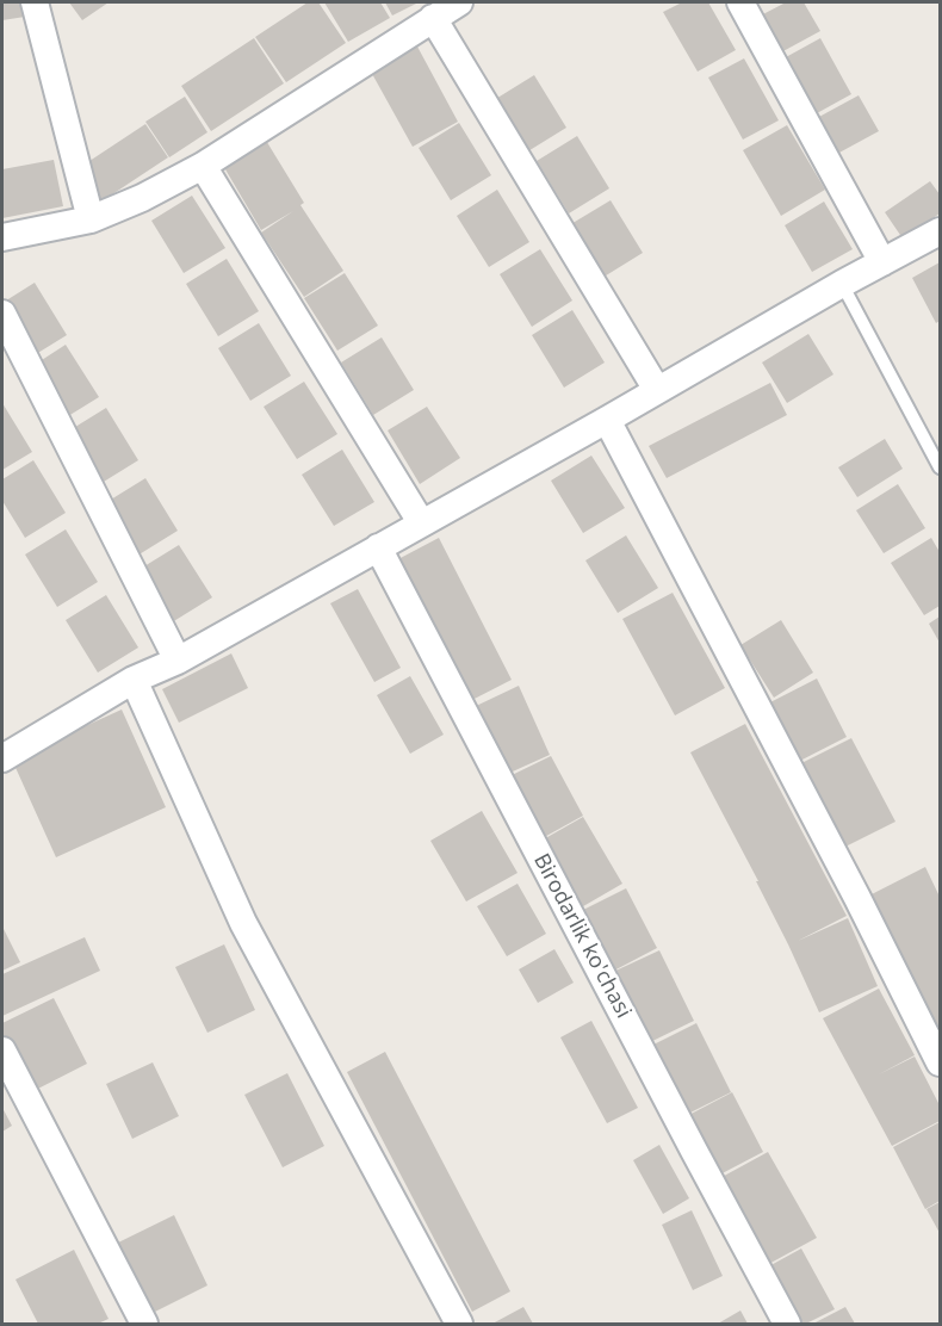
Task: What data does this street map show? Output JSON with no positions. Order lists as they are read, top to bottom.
{
  "streets": {
    "street": ["Birodarlik ko'chasi"]
  }
}
